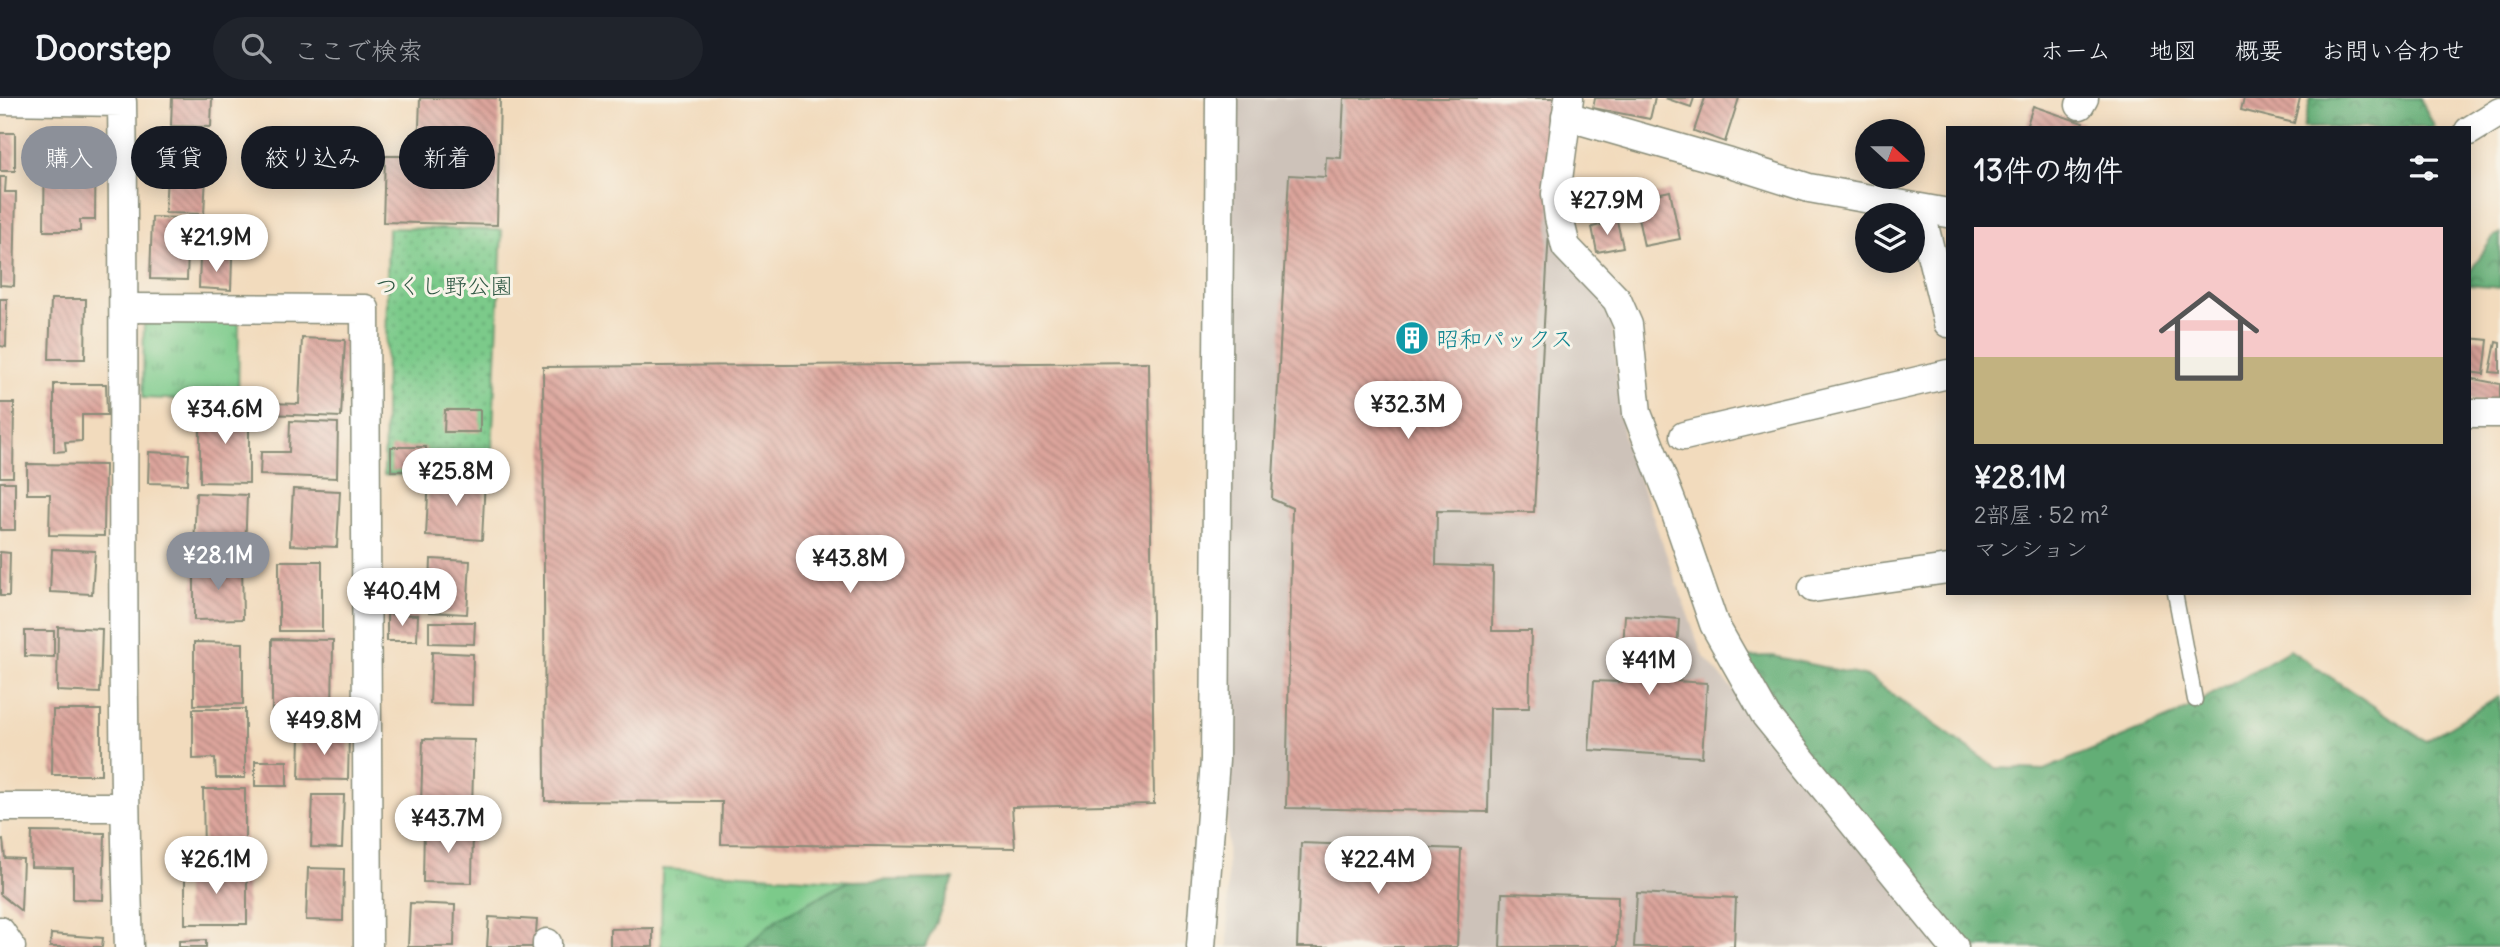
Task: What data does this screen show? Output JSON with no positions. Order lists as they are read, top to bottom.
{
  "parks": ["つくし野公園"],
  "places": {
    "building": ["昭和パックス"]
  },
  "north": "right",
  "page": {
    "header": "Doorstep",
    "search": "ここで検索",
    "nav": [
      "ホーム",
      "地図",
      "概要",
      "お問い合わせ"
    ],
    "chip": [
      "購入",
      "賃貸",
      "絞り込み",
      "新着"
    ],
    "heading": "13件の物件",
    "price": [
      "¥27.9M",
      "¥21.9M",
      "¥32.3M",
      "¥34.6M",
      "¥25.8M",
      "¥28.1M",
      "¥43.8M",
      "¥40.4M",
      "¥41M",
      "¥49.8M",
      "¥43.7M",
      "¥26.1M",
      "¥22.4M"
    ],
    "list": [
      {
        "name": "¥28.1M",
        "note": "2部屋 · 52 m² · マンション"
      }
    ]
  }
}
